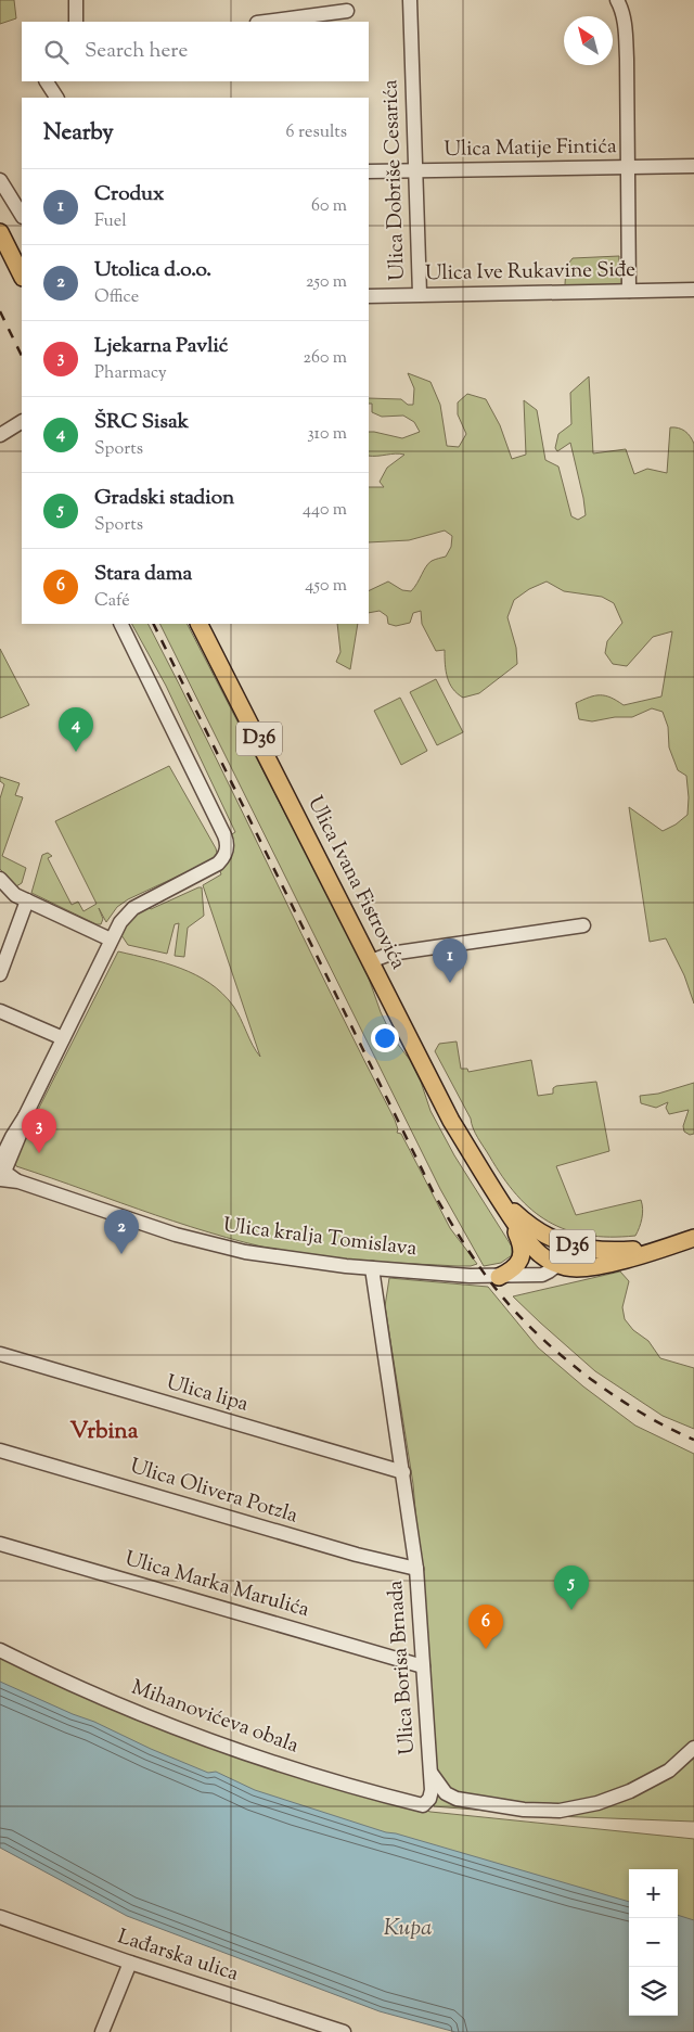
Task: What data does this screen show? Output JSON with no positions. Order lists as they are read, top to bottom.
{
  "streets": {
    "main road": ["D36", "Ulica Ivana Fistrovića"],
    "street": [
      "Ulica Matije Fintića",
      "Ulica Dobriše Cesarića",
      "Ulica Ive Rukavine Siđe",
      "Ulica kralja Tomislava",
      "Ulica lipa",
      "Ulica Olivera Potzla",
      "Ulica Marka Marulića",
      "Ulica Borisa Brnada",
      "Mihanovićeva obala",
      "Lađarska ulica"
    ]
  },
  "crossings": [
    ["Ulica Matije Fintića", "Ulica Dobriše Cesarića"],
    ["Ulica Dobriše Cesarića", "Ulica Ive Rukavine Siđe"],
    ["D36", "Ulica Ivana Fistrovića"],
    ["D36", "Ulica kralja Tomislava"],
    ["Ulica kralja Tomislava", "Ulica Borisa Brnada"],
    ["Ulica lipa", "Ulica Borisa Brnada"],
    ["Ulica Olivera Potzla", "Ulica Borisa Brnada"],
    ["Ulica Marka Marulića", "Ulica Borisa Brnada"],
    ["Ulica Borisa Brnada", "Mihanovićeva obala"]
  ],
  "districts": ["Vrbina"],
  "water": ["Kupa"],
  "north": "top left",
  "page": {
    "search": "Search here",
    "heading": ["Nearby", "6 results"],
    "list": [
      {
        "mark": "1",
        "name": "Crodux",
        "note": "Fuel",
        "value": "60 m"
      },
      {
        "mark": "2",
        "name": "Utolica d.o.o.",
        "note": "Office",
        "value": "250 m"
      },
      {
        "mark": "3",
        "name": "Ljekarna Pavlić",
        "note": "Pharmacy",
        "value": "260 m"
      },
      {
        "mark": "4",
        "name": "ŠRC Sisak",
        "note": "Sports",
        "value": "310 m"
      },
      {
        "mark": "5",
        "name": "Gradski stadion",
        "note": "Sports",
        "value": "440 m"
      },
      {
        "mark": "6",
        "name": "Stara dama",
        "note": "Café",
        "value": "450 m"
      }
    ],
    "pins": [
      "4",
      "1",
      "3",
      "2",
      "5",
      "6"
    ],
    "map_buttons": ["+", "−"]
  }
}
